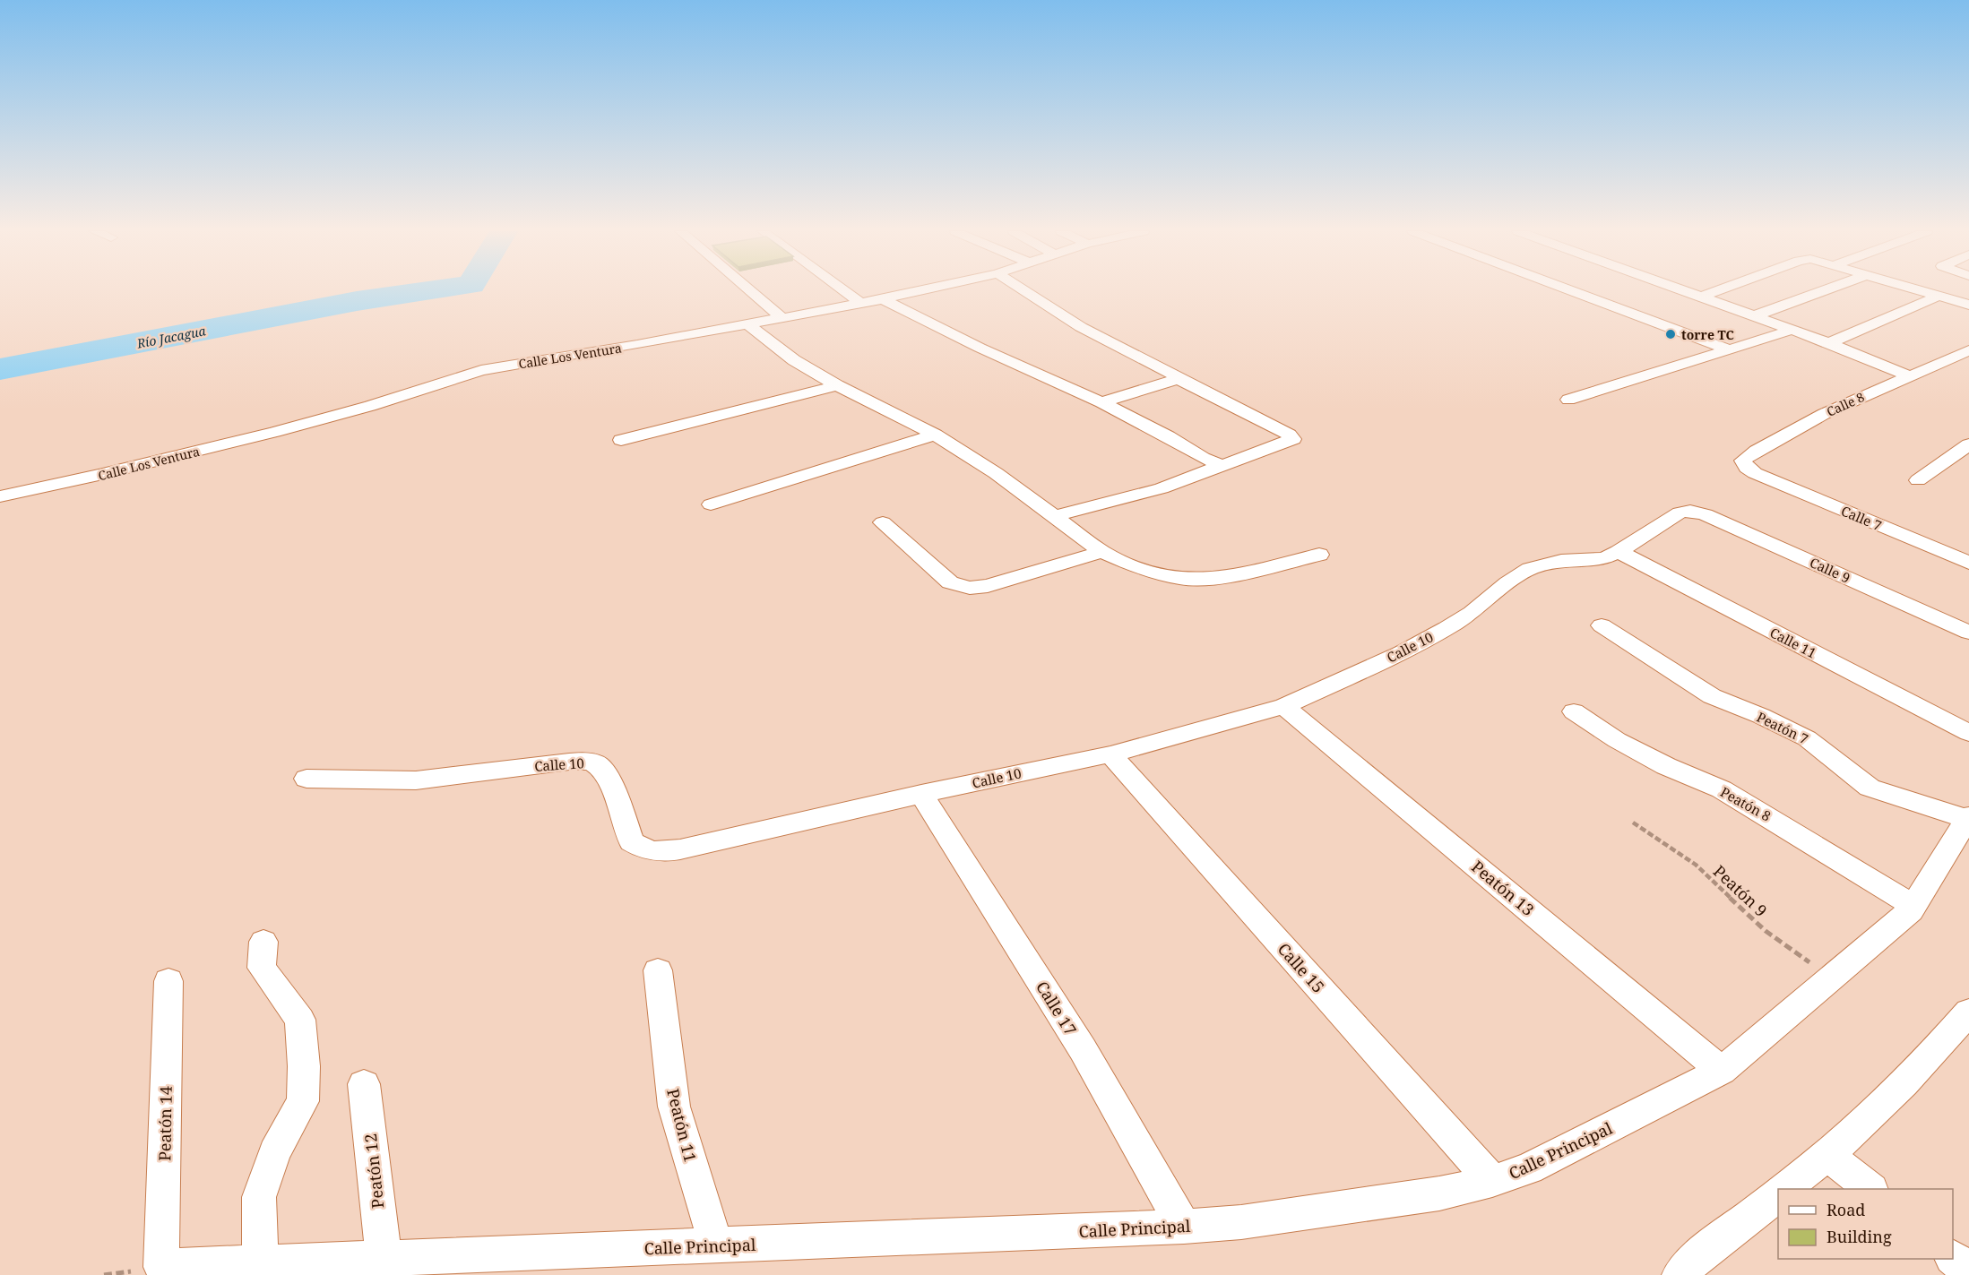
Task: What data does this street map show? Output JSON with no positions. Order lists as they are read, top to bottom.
{
  "streets": {
    "street": [
      "Calle Los Ventura",
      "Calle 8",
      "Calle 7",
      "Calle 9",
      "Calle 11",
      "Calle 10",
      "Peatón 7",
      "Peatón 8",
      "Peatón 13",
      "Calle 15",
      "Calle 17",
      "Peatón 14",
      "Peatón 11",
      "Calle Principal",
      "Peatón 12"
    ],
    "path": ["Peatón 9"]
  },
  "crossings": [
    ["Calle 8", "Calle 7"],
    ["Calle 9", "Calle 10"],
    ["Calle 11", "Calle 10"],
    ["Calle 10", "Peatón 13"],
    ["Calle 10", "Calle 15"],
    ["Calle 10", "Calle 17"],
    ["Peatón 7", "Calle Principal"],
    ["Peatón 8", "Calle Principal"],
    ["Peatón 13", "Calle Principal"],
    ["Peatón 9", "Calle Principal"],
    ["Calle 15", "Calle Principal"],
    ["Calle 17", "Calle Principal"],
    ["Peatón 14", "Calle Principal"],
    ["Peatón 11", "Calle Principal"],
    ["Calle Principal", "Peatón 12"]
  ],
  "water": ["Río Jacagua"],
  "places": ["torre TC"],
  "legend": ["Road", "Building"]
}
